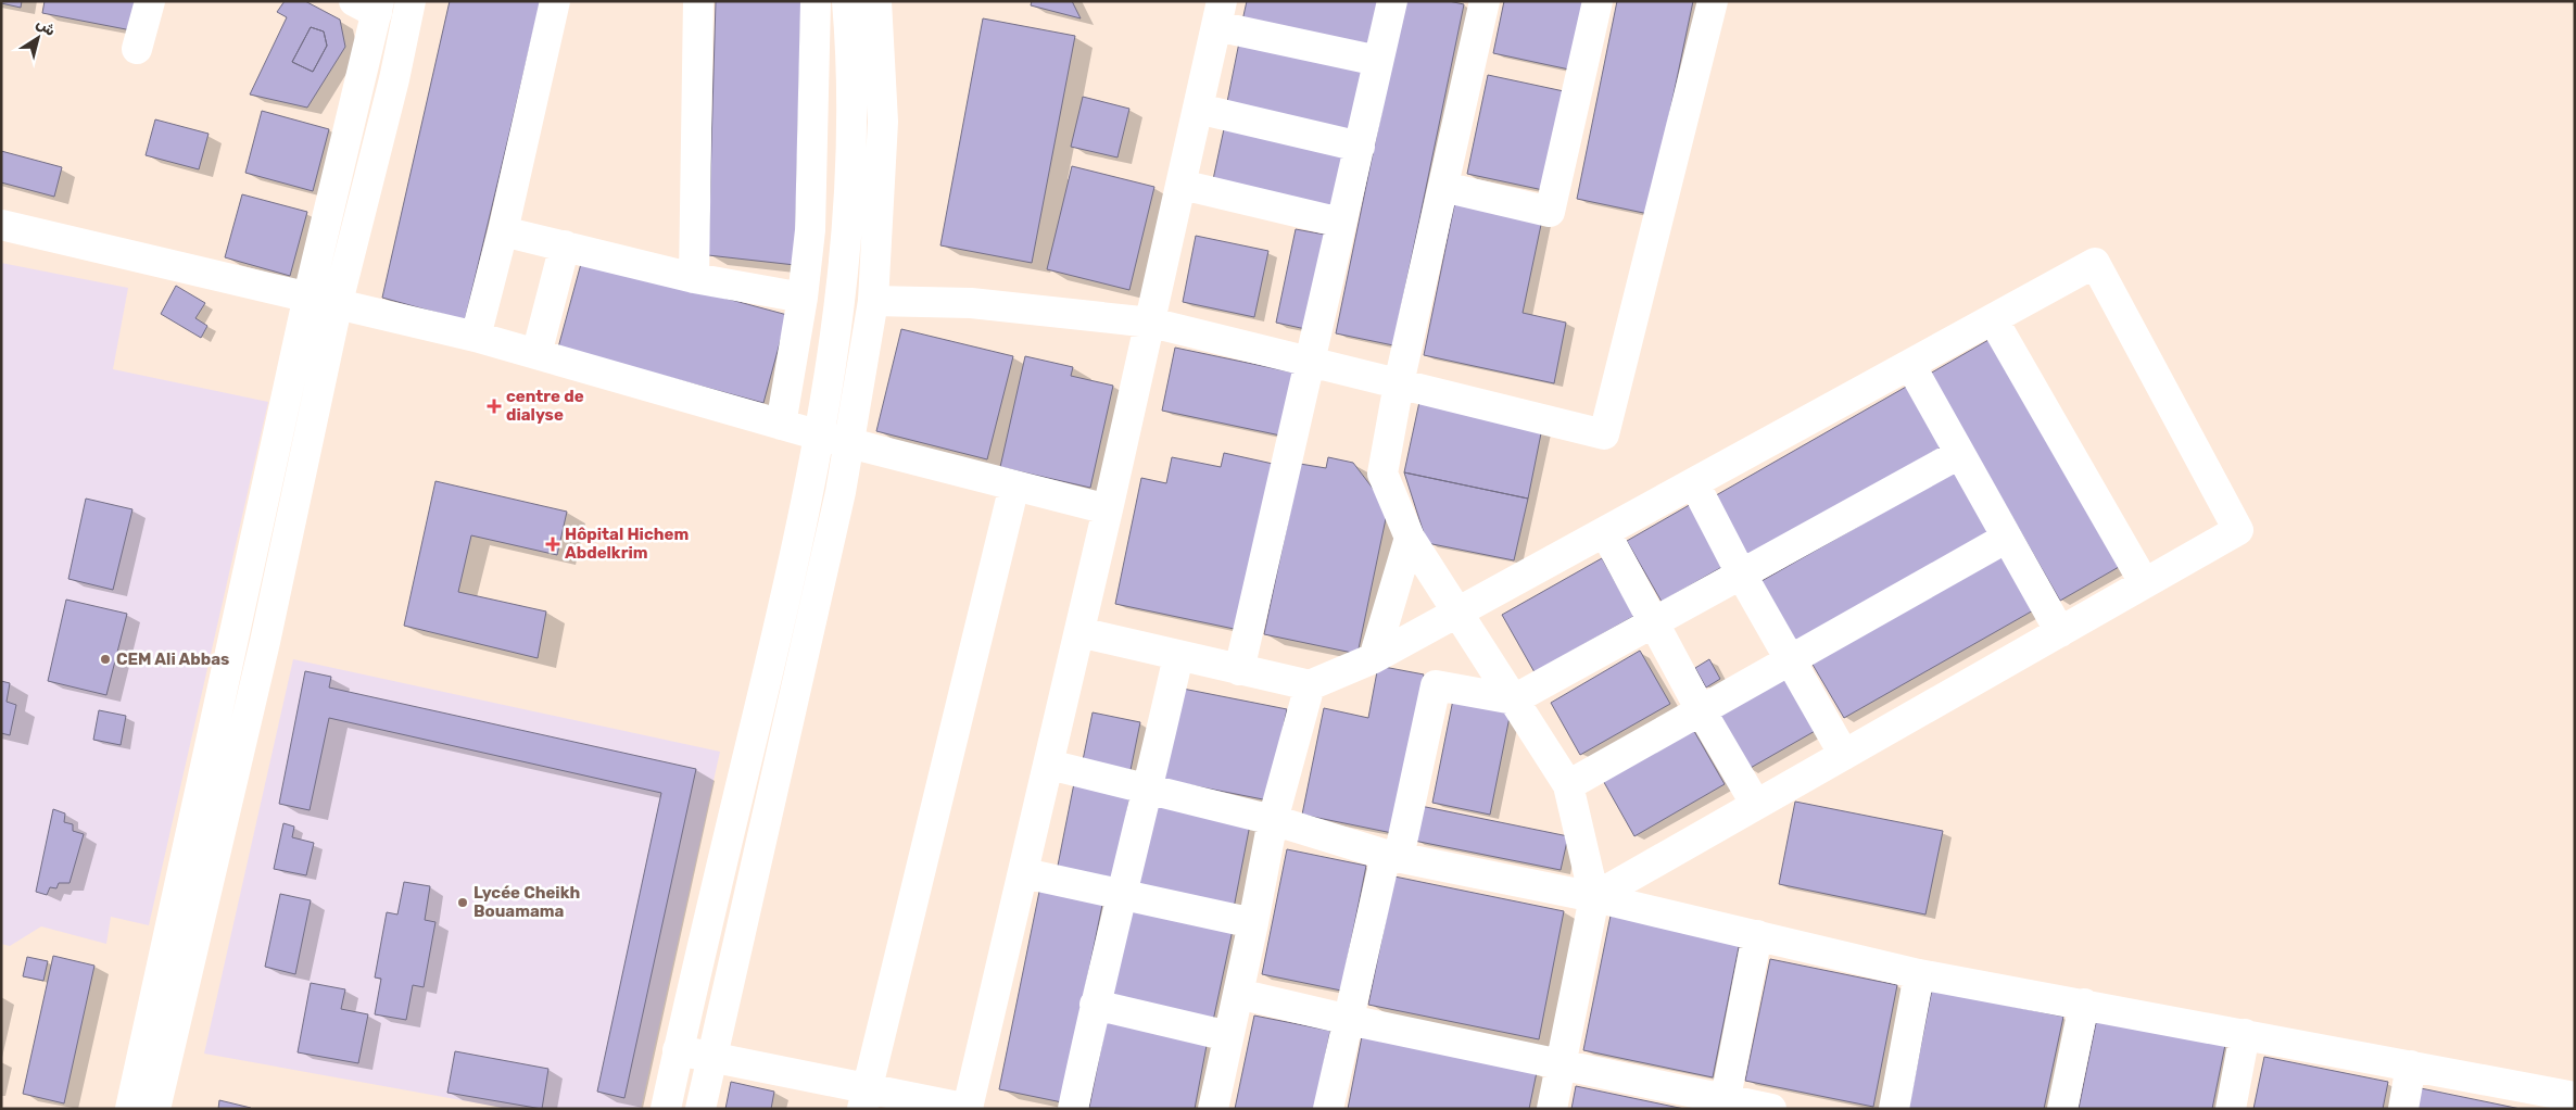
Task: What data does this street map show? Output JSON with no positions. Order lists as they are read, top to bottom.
{
  "places": {
    "health": ["centre de dialyse", "Hôpital Hichem Abdelkrim"],
    "other": ["CEM Ali Abbas", "Lycée Cheikh Bouamama"]
  },
  "north": "top right"
}
